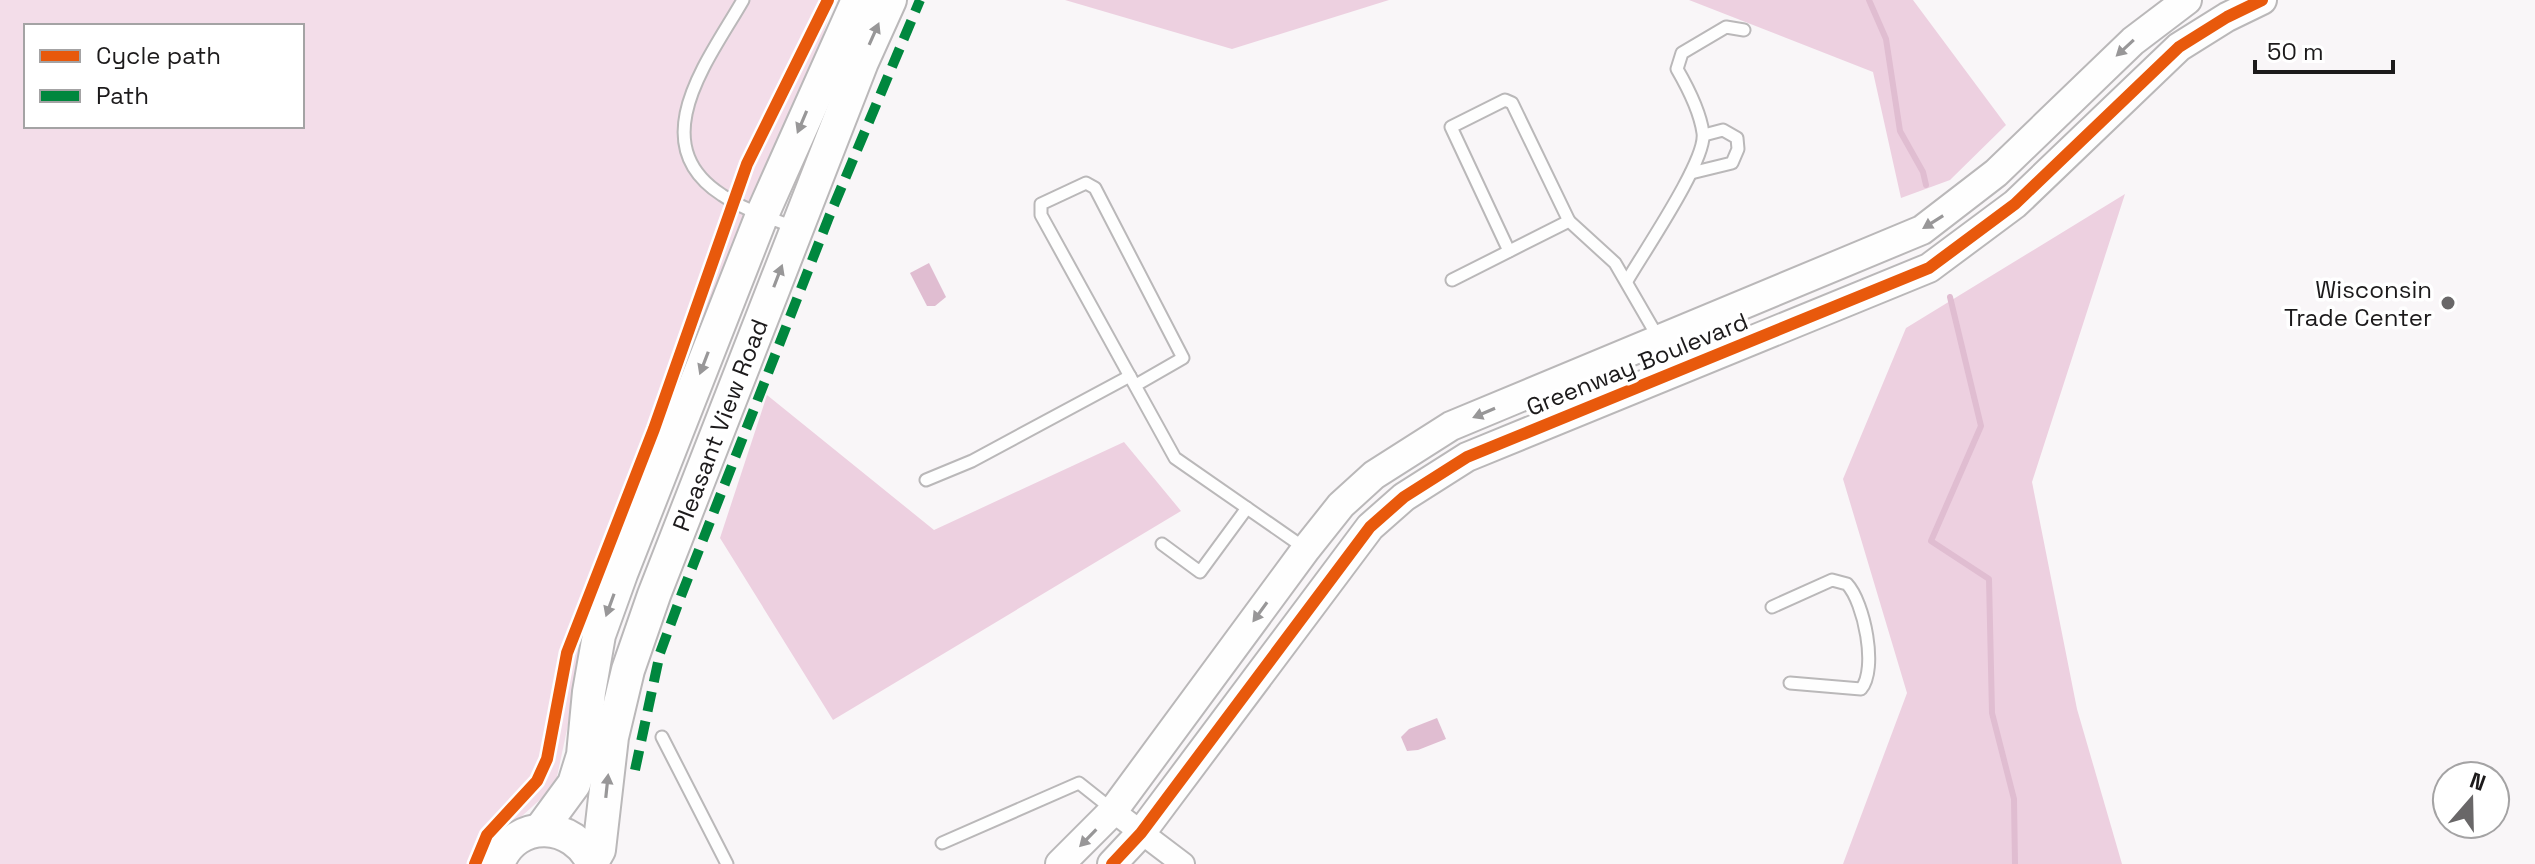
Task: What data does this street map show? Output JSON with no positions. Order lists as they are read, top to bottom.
{
  "streets": {
    "main road": ["Pleasant View Road"],
    "street": ["Greenway Boulevard"]
  },
  "places": ["Wisconsin Trade Center"],
  "legend": ["Cycle path", "Path"],
  "scale_bar": "50 m",
  "north": "top"
}
